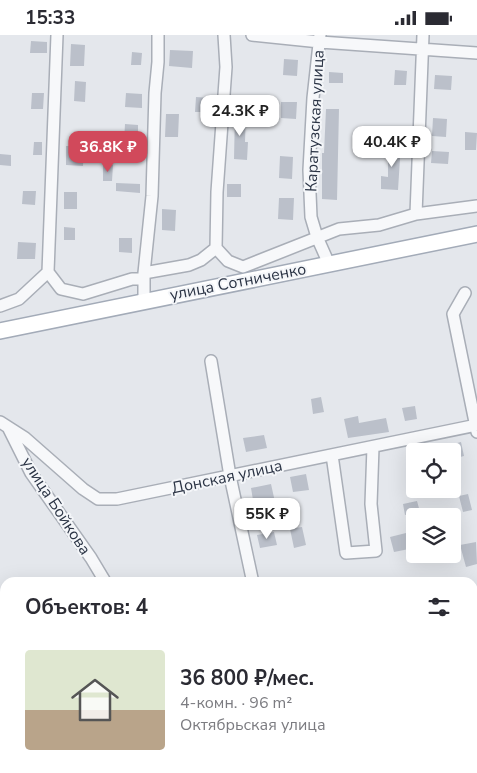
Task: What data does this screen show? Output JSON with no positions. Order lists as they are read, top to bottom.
{
  "streets": {
    "main road": ["улица Сотниченко"],
    "street": ["Каратузская улица", "Донская улица", "улица Бойкова"]
  },
  "crossings": [
    ["Каратузская улица", "улица Сотниченко"],
    ["Донская улица", "улица Бойкова"]
  ],
  "page": {
    "status": "15:33",
    "price": [
      "24.3K ₽",
      "40.4K ₽",
      "36.8K ₽",
      "55K ₽"
    ],
    "heading": "Объектов: 4",
    "list": [
      {
        "name": "36 800 ₽/мес.",
        "note": "4-комн. · 96 m² · Октябрьская улица"
      }
    ]
  }
}
